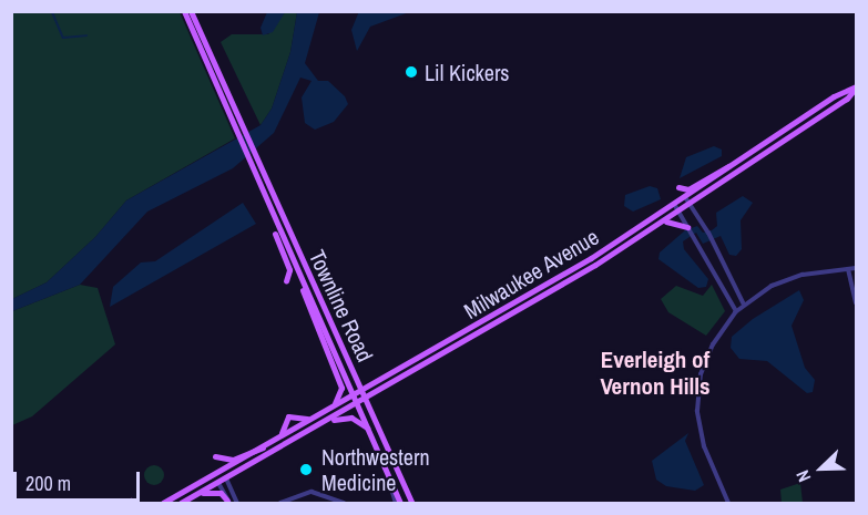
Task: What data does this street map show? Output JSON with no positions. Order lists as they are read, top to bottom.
{
  "streets": {
    "main road": ["Milwaukee Avenue", "Townline Road"]
  },
  "crossings": [
    ["Milwaukee Avenue", "Townline Road"]
  ],
  "districts": ["Everleigh of Vernon Hills"],
  "places": ["Lil Kickers", "Northwestern Medicine"],
  "scale_bar": "200 m",
  "north": "bottom left"
}
